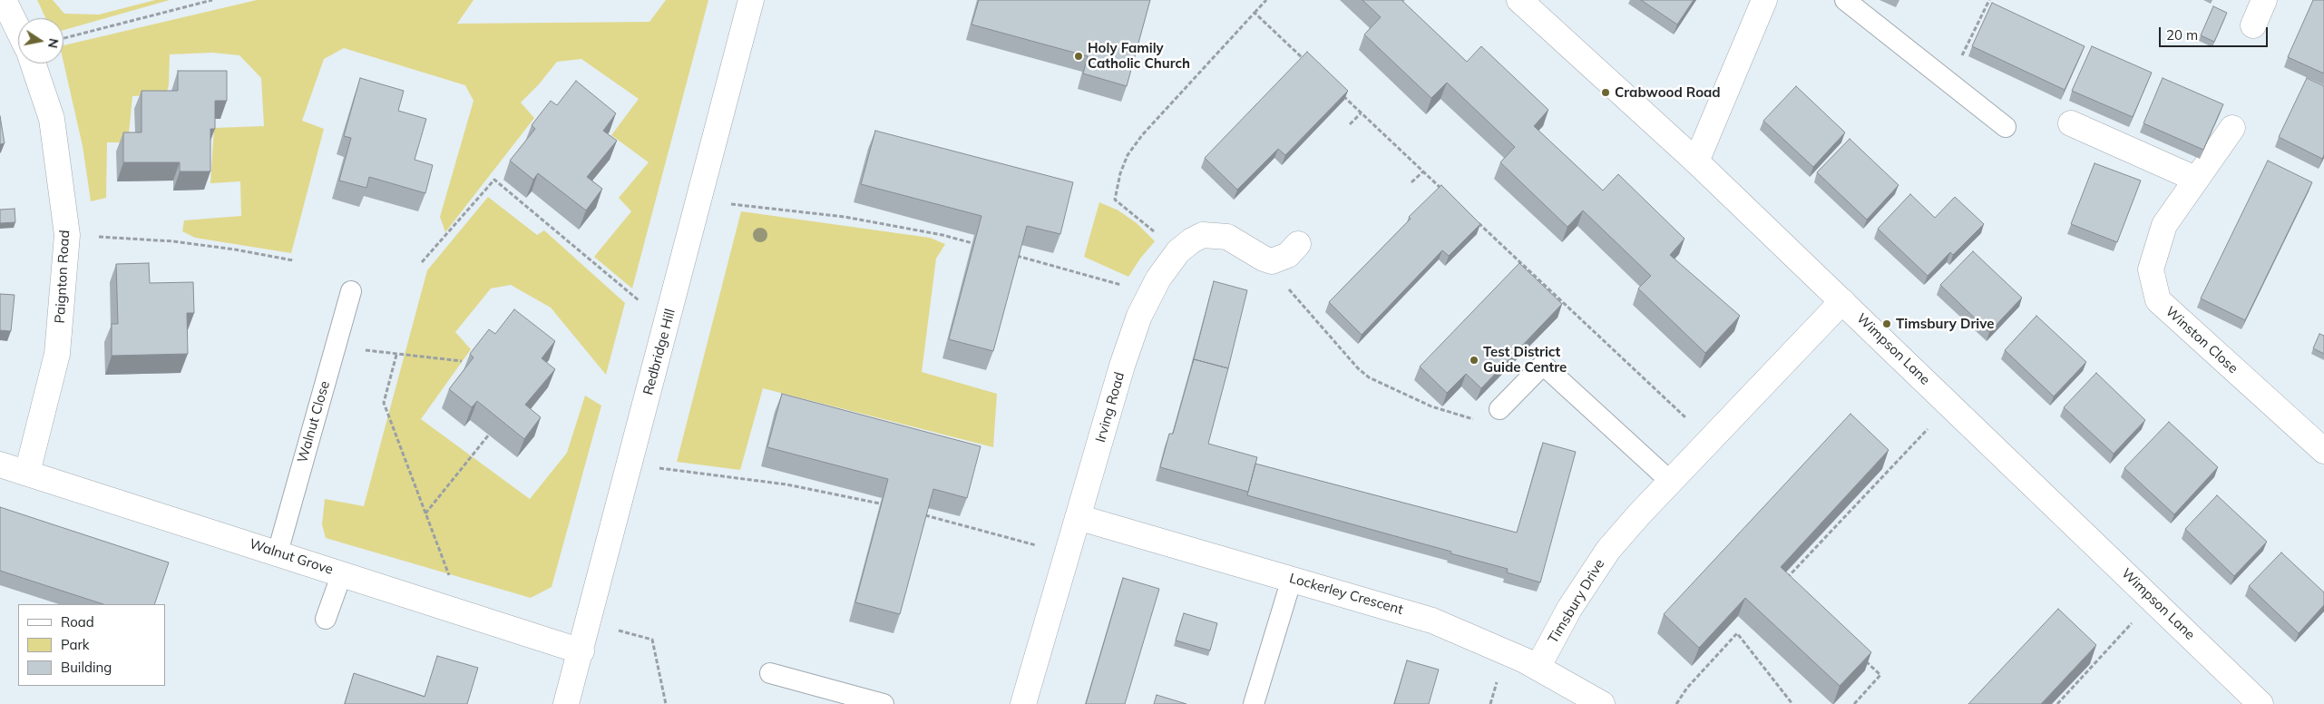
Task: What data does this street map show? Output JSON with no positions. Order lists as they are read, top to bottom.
{
  "streets": {
    "street": [
      "Paignton Road",
      "Winston Close",
      "Wimpson Lane",
      "Redbridge Hill",
      "Irving Road",
      "Walnut Grove",
      "Lockerley Crescent",
      "Timsbury Drive"
    ],
    "lane": ["Walnut Close"]
  },
  "crossings": [
    ["Paignton Road", "Walnut Grove"],
    ["Wimpson Lane", "Timsbury Drive"],
    ["Redbridge Hill", "Walnut Grove"],
    ["Irving Road", "Lockerley Crescent"],
    ["Walnut Close", "Walnut Grove"],
    ["Lockerley Crescent", "Timsbury Drive"]
  ],
  "places": [
    "Holy Family Catholic Church",
    "Crabwood Road",
    "Timsbury Drive",
    "Test District Guide Centre"
  ],
  "legend": ["Road", "Park", "Building"],
  "scale_bar": "20 m",
  "north": "right"
}
